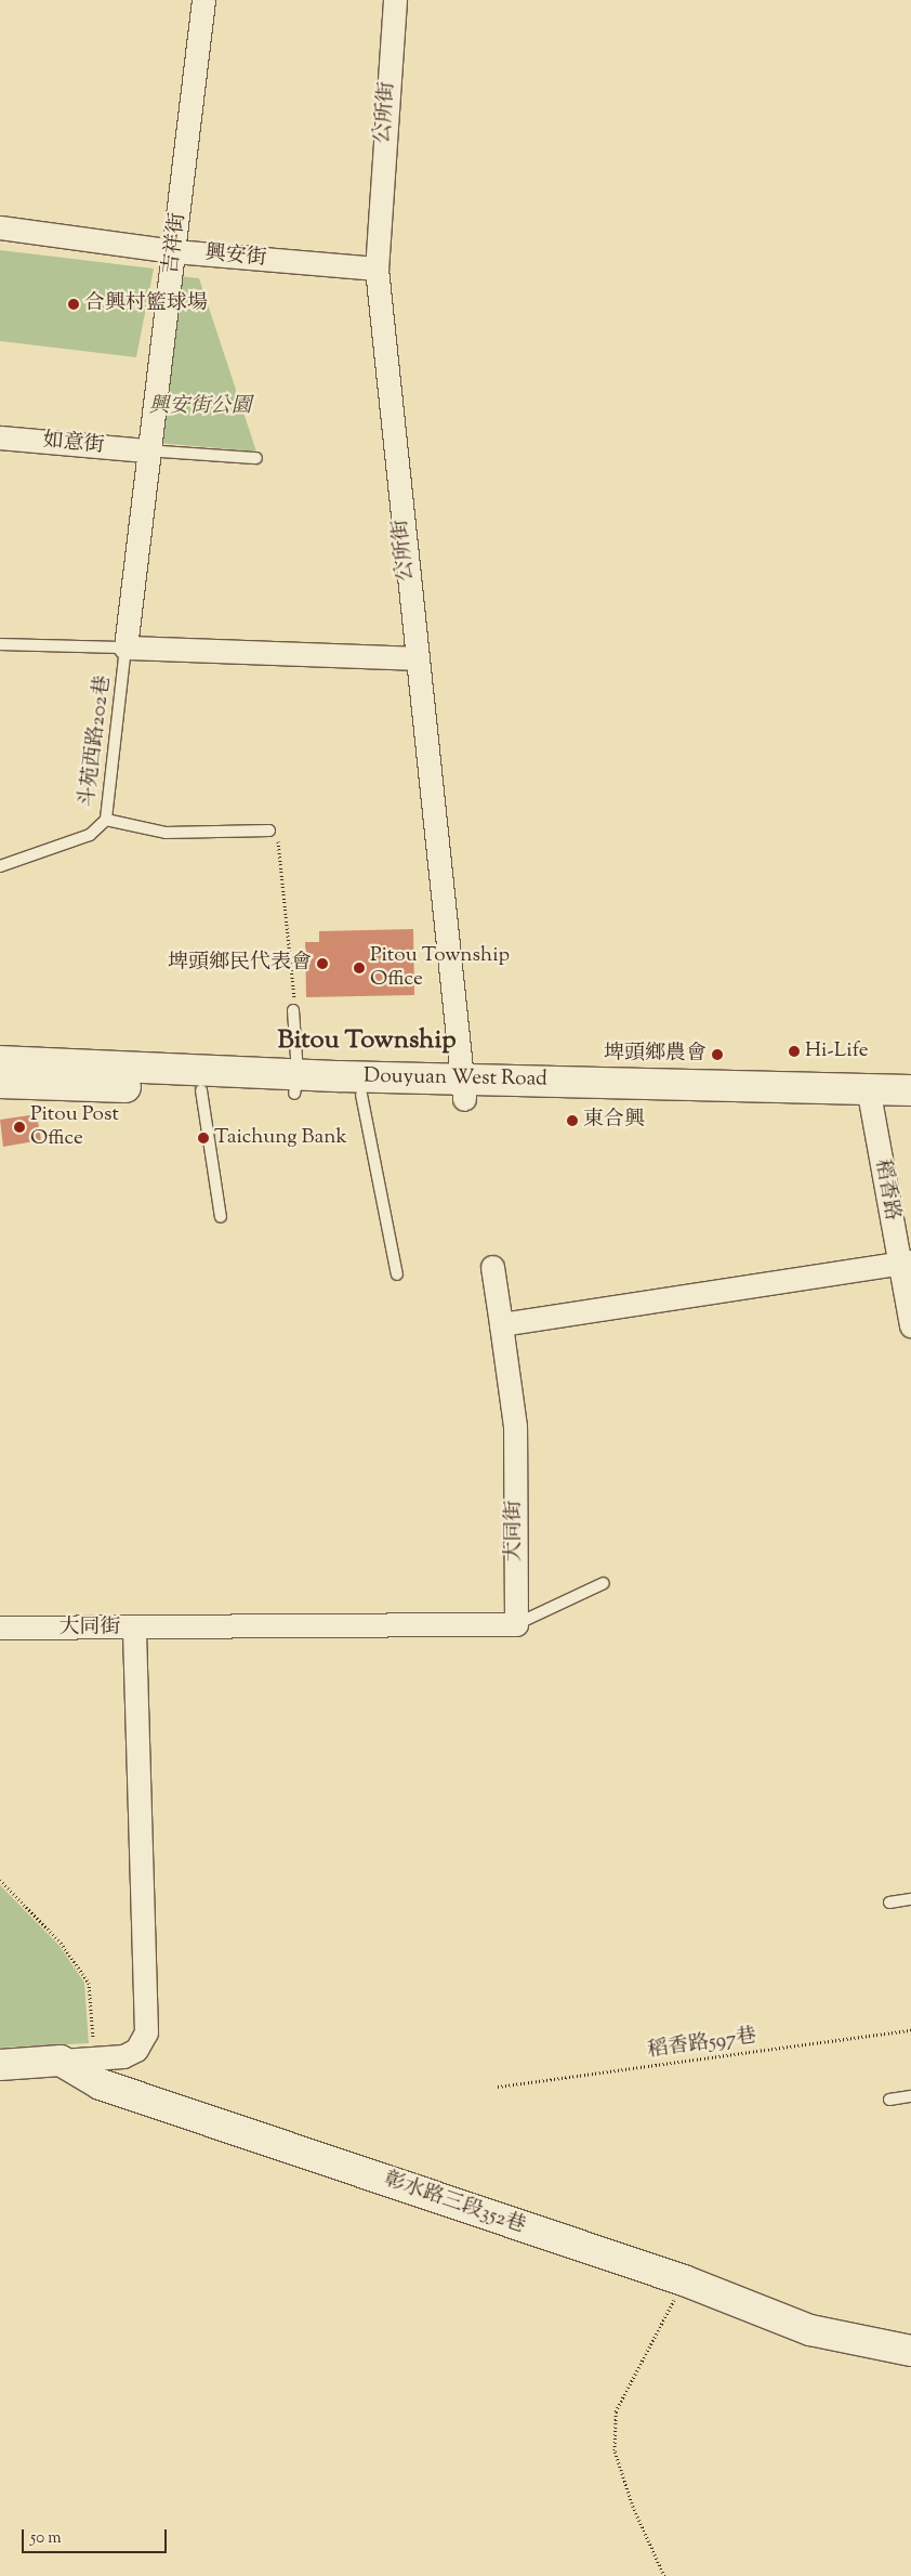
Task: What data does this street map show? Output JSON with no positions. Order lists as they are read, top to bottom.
{
  "streets": {
    "main road": ["Douyuan West Road", "彰水路三段352巷"],
    "street": [
      "公所街",
      "吉祥街",
      "興安街",
      "如意街",
      "稻香路",
      "大同街"
    ],
    "lane": ["斗苑西路202巷"],
    "path": ["稻香路597巷"]
  },
  "crossings": [
    ["公所街", "興安街"],
    ["公所街", "Douyuan West Road"],
    ["吉祥街", "興安街"],
    ["吉祥街", "如意街"],
    ["吉祥街", "斗苑西路202巷"],
    ["Douyuan West Road", "稻香路"]
  ],
  "districts": ["Bitou Township"],
  "parks": ["興安街公園"],
  "places": [
    "合興村籃球場",
    "埤頭鄉民代表會",
    "Pitou Township Office",
    "Hi-Life",
    "埤頭鄉農會",
    "東合興",
    "Pitou Post Office",
    "Taichung Bank"
  ],
  "scale_bar": "50 m"
}
